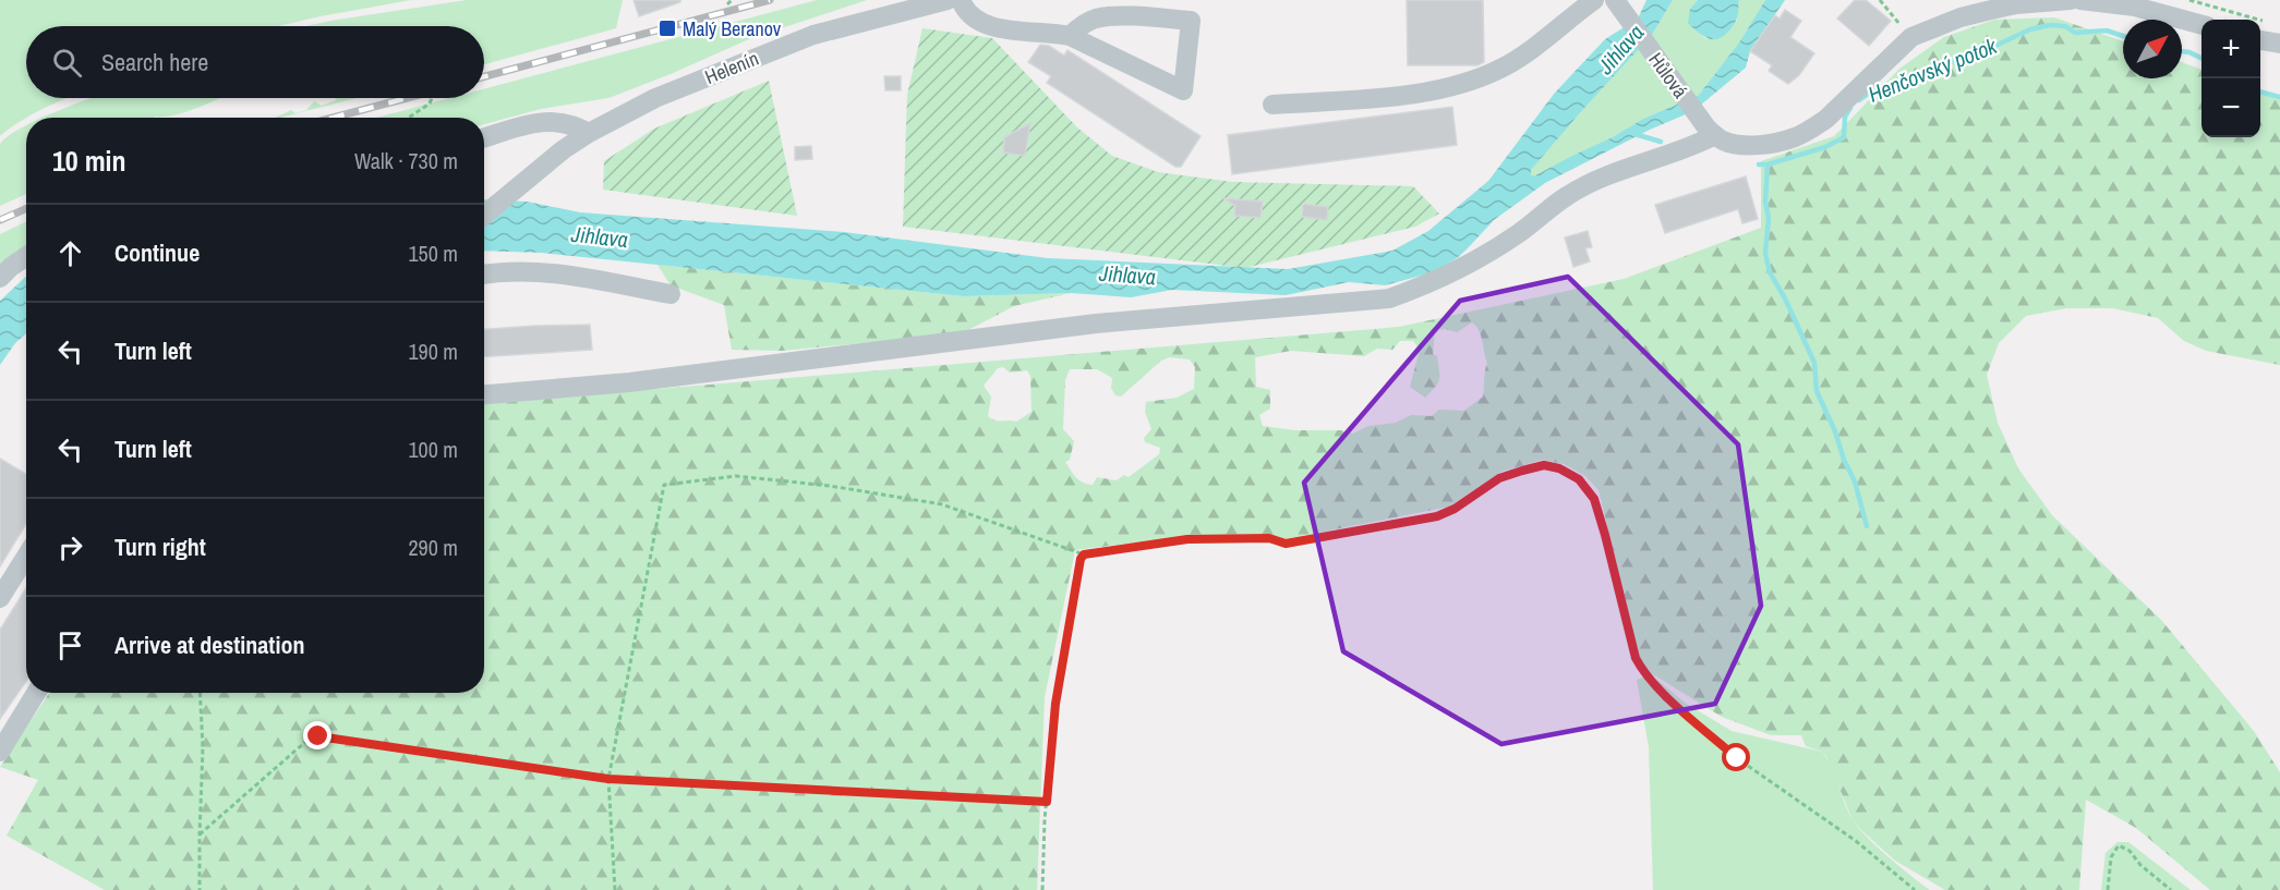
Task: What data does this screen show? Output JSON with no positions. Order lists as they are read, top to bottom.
{
  "streets": {
    "street": ["Helenín", "Hůlová"]
  },
  "water": ["Jihlava", "Henčovský potok"],
  "places": {
    "transit": ["Malý Beranov"]
  },
  "north": "top right",
  "page": {
    "map_buttons": ["+", "−"],
    "search": "Search here",
    "heading": ["10 min", "Walk · 730 m"],
    "list": [
      ["Continue", "150 m"],
      ["Turn left", "190 m"],
      ["Turn left", "100 m"],
      ["Turn right", "290 m"],
      "Arrive at destination"
    ]
  }
}
